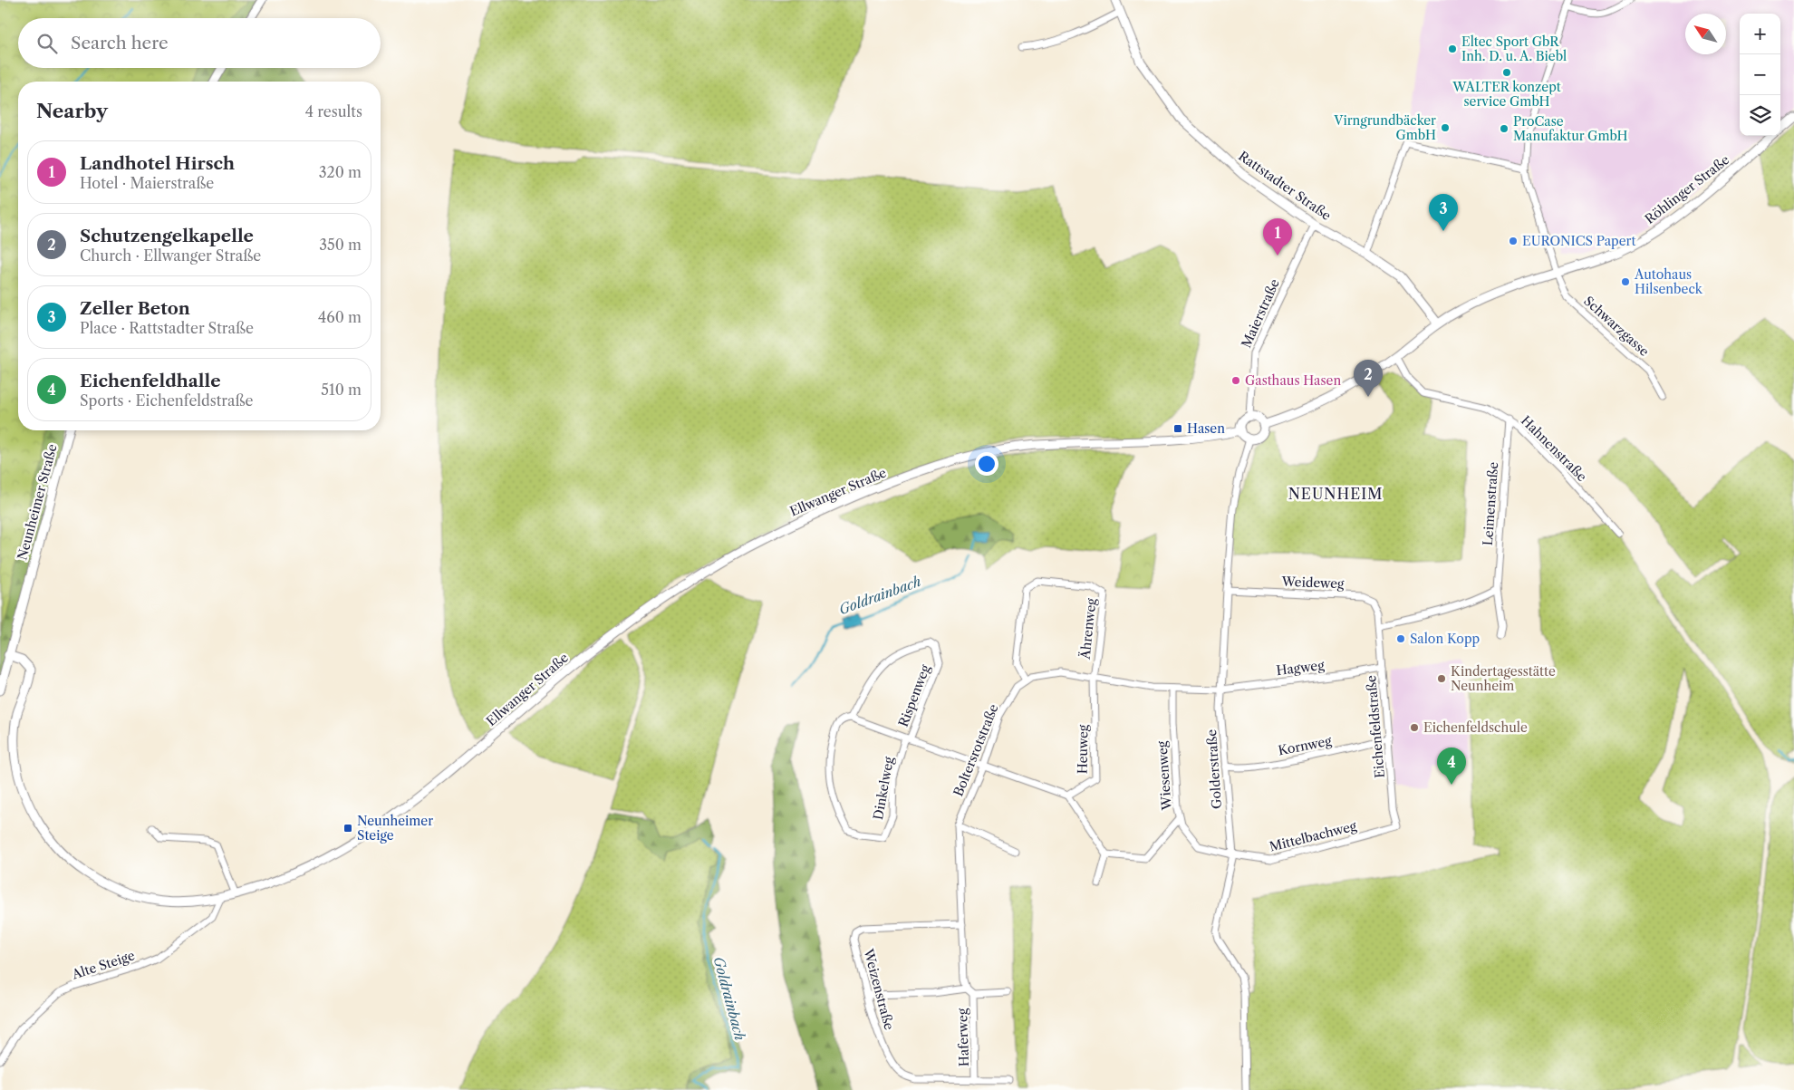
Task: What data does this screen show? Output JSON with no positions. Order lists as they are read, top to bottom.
{
  "streets": {
    "street": [
      "Rattstadter Straße",
      "Röhlinger Straße",
      "Maierstraße",
      "Schwarzgasse",
      "Hahnenstraße",
      "Ellwanger Straße",
      "Neunheimer Straße",
      "Leimenstraße",
      "Weideweg",
      "Ährenweg",
      "Hagweg",
      "Rispenweg",
      "Eichenfeldstraße",
      "Kornweg",
      "Heuweg",
      "Boltersrotstraße",
      "Golderstraße",
      "Wiesenweg",
      "Dinkelweg",
      "Mittelbachweg",
      "Alte Steige",
      "Weizenstraße",
      "Haferweg"
    ]
  },
  "crossings": [
    ["Rattstadter Straße", "Röhlinger Straße"],
    ["Rattstadter Straße", "Maierstraße"],
    ["Röhlinger Straße", "Schwarzgasse"],
    ["Maierstraße", "Ellwanger Straße"],
    ["Maierstraße", "Golderstraße"],
    ["Hahnenstraße", "Leimenstraße"],
    ["Ellwanger Straße", "Neunheimer Straße"],
    ["Ellwanger Straße", "Golderstraße"],
    ["Ellwanger Straße", "Alte Steige"],
    ["Weideweg", "Eichenfeldstraße"],
    ["Weideweg", "Golderstraße"],
    ["Ährenweg", "Heuweg"],
    ["Ährenweg", "Boltersrotstraße"],
    ["Hagweg", "Eichenfeldstraße"],
    ["Hagweg", "Golderstraße"],
    ["Rispenweg", "Dinkelweg"],
    ["Eichenfeldstraße", "Kornweg"],
    ["Eichenfeldstraße", "Mittelbachweg"],
    ["Kornweg", "Golderstraße"],
    ["Boltersrotstraße", "Weizenstraße"],
    ["Golderstraße", "Wiesenweg"],
    ["Golderstraße", "Mittelbachweg"],
    ["Wiesenweg", "Mittelbachweg"],
    ["Weizenstraße", "Haferweg"]
  ],
  "districts": ["NEUNHEIM"],
  "water": ["Goldrainbach"],
  "places": {
    "other": [
      "Eltec Sport GbR Inh. D. u. A. Biebl",
      "WALTER konzept service GmbH",
      "Virngrundbäcker GmbH",
      "ProCase Manufaktur GmbH",
      "EURONICS Papert",
      "Autohaus Hilsenbeck",
      "Gasthaus Hasen",
      "Salon Kopp",
      "Kindertagesstätte Neunheim",
      "Eichenfeldschule"
    ],
    "transit": ["Hasen", "Neunheimer Steige"]
  },
  "north": "top left",
  "page": {
    "map_buttons": ["+", "−"],
    "search": "Search here",
    "heading": ["Nearby", "4 results"],
    "list": [
      {
        "mark": "1",
        "name": "Landhotel Hirsch",
        "note": "Hotel · Maierstraße",
        "value": "320 m"
      },
      {
        "mark": "2",
        "name": "Schutzengelkapelle",
        "note": "Church · Ellwanger Straße",
        "value": "350 m"
      },
      {
        "mark": "3",
        "name": "Zeller Beton",
        "note": "Place · Rattstadter Straße",
        "value": "460 m"
      },
      {
        "mark": "4",
        "name": "Eichenfeldhalle",
        "note": "Sports · Eichenfeldstraße",
        "value": "510 m"
      }
    ],
    "pins": [
      "3",
      "1",
      "2",
      "4"
    ]
  }
}
